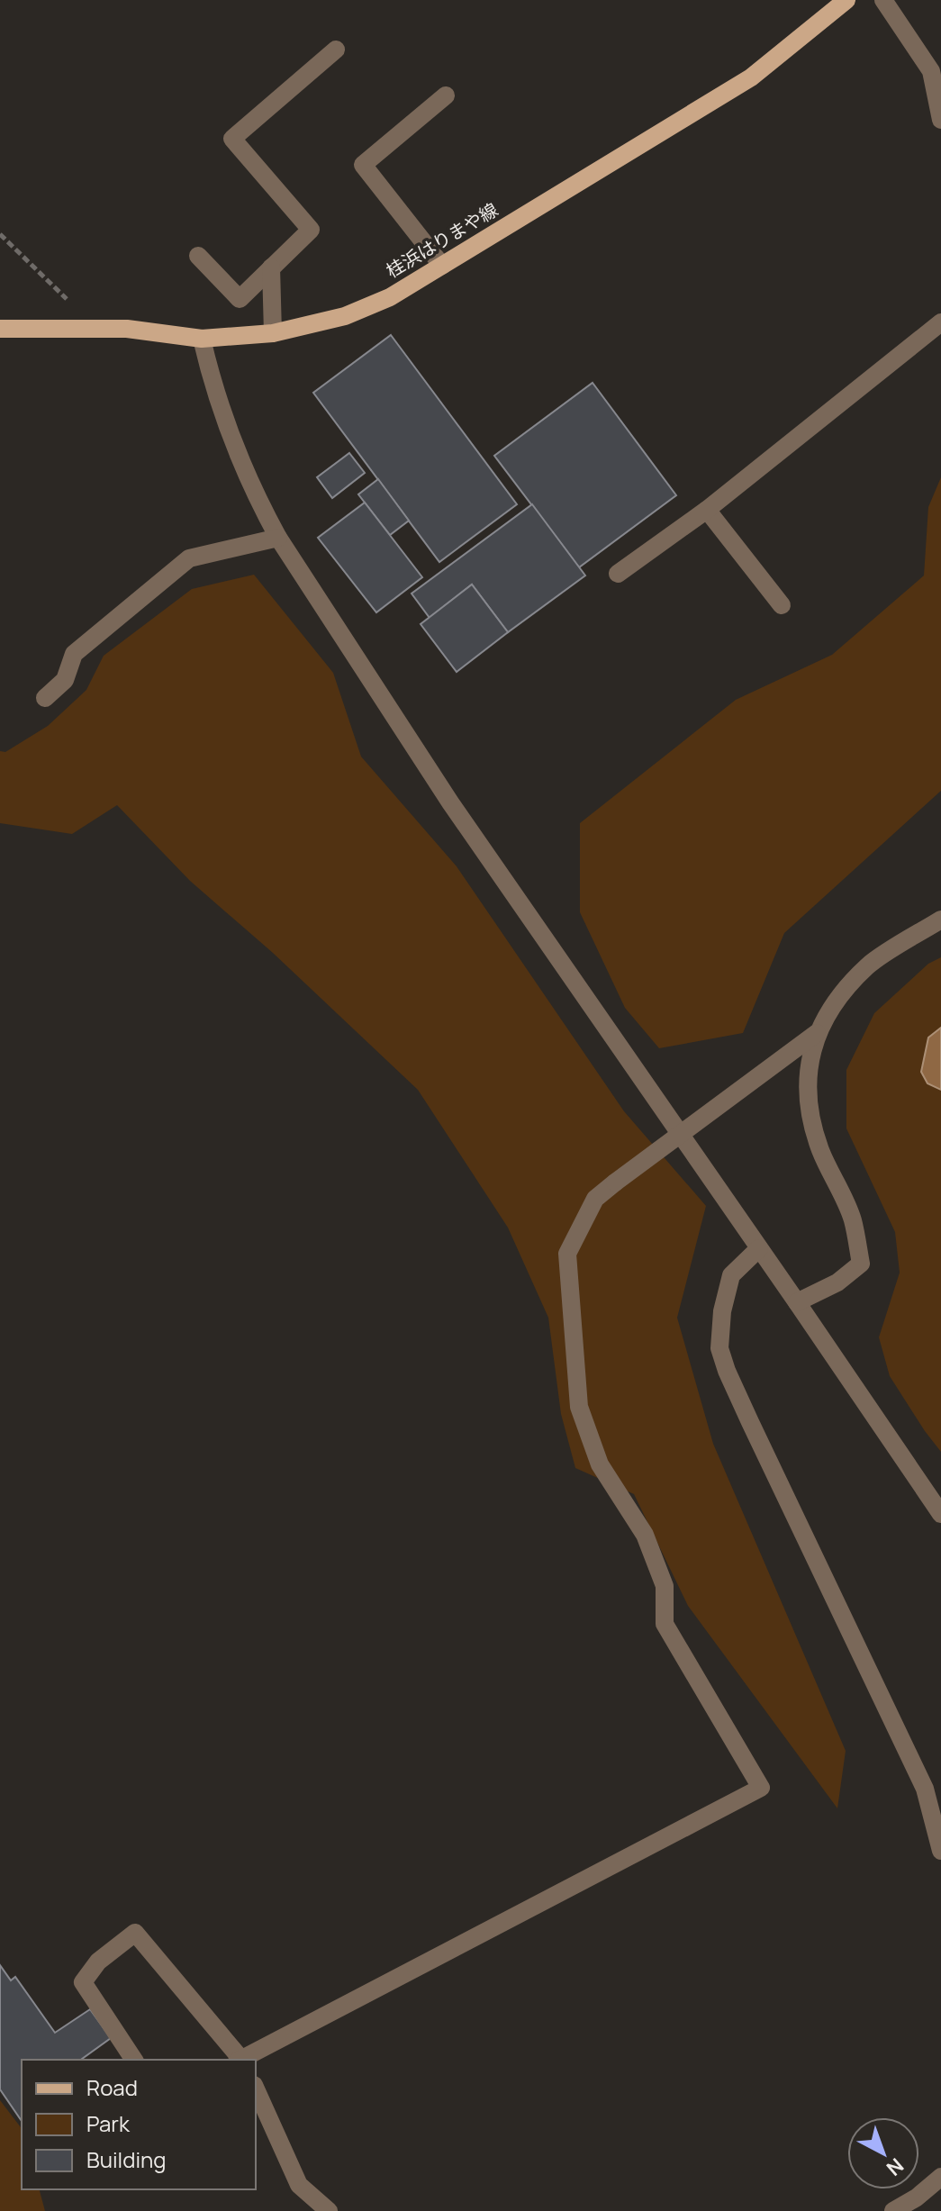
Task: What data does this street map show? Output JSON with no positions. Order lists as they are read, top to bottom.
{
  "streets": {
    "main road": ["桂浜はりまや線"]
  },
  "legend": ["Road", "Park", "Building"],
  "north": "bottom right"
}
